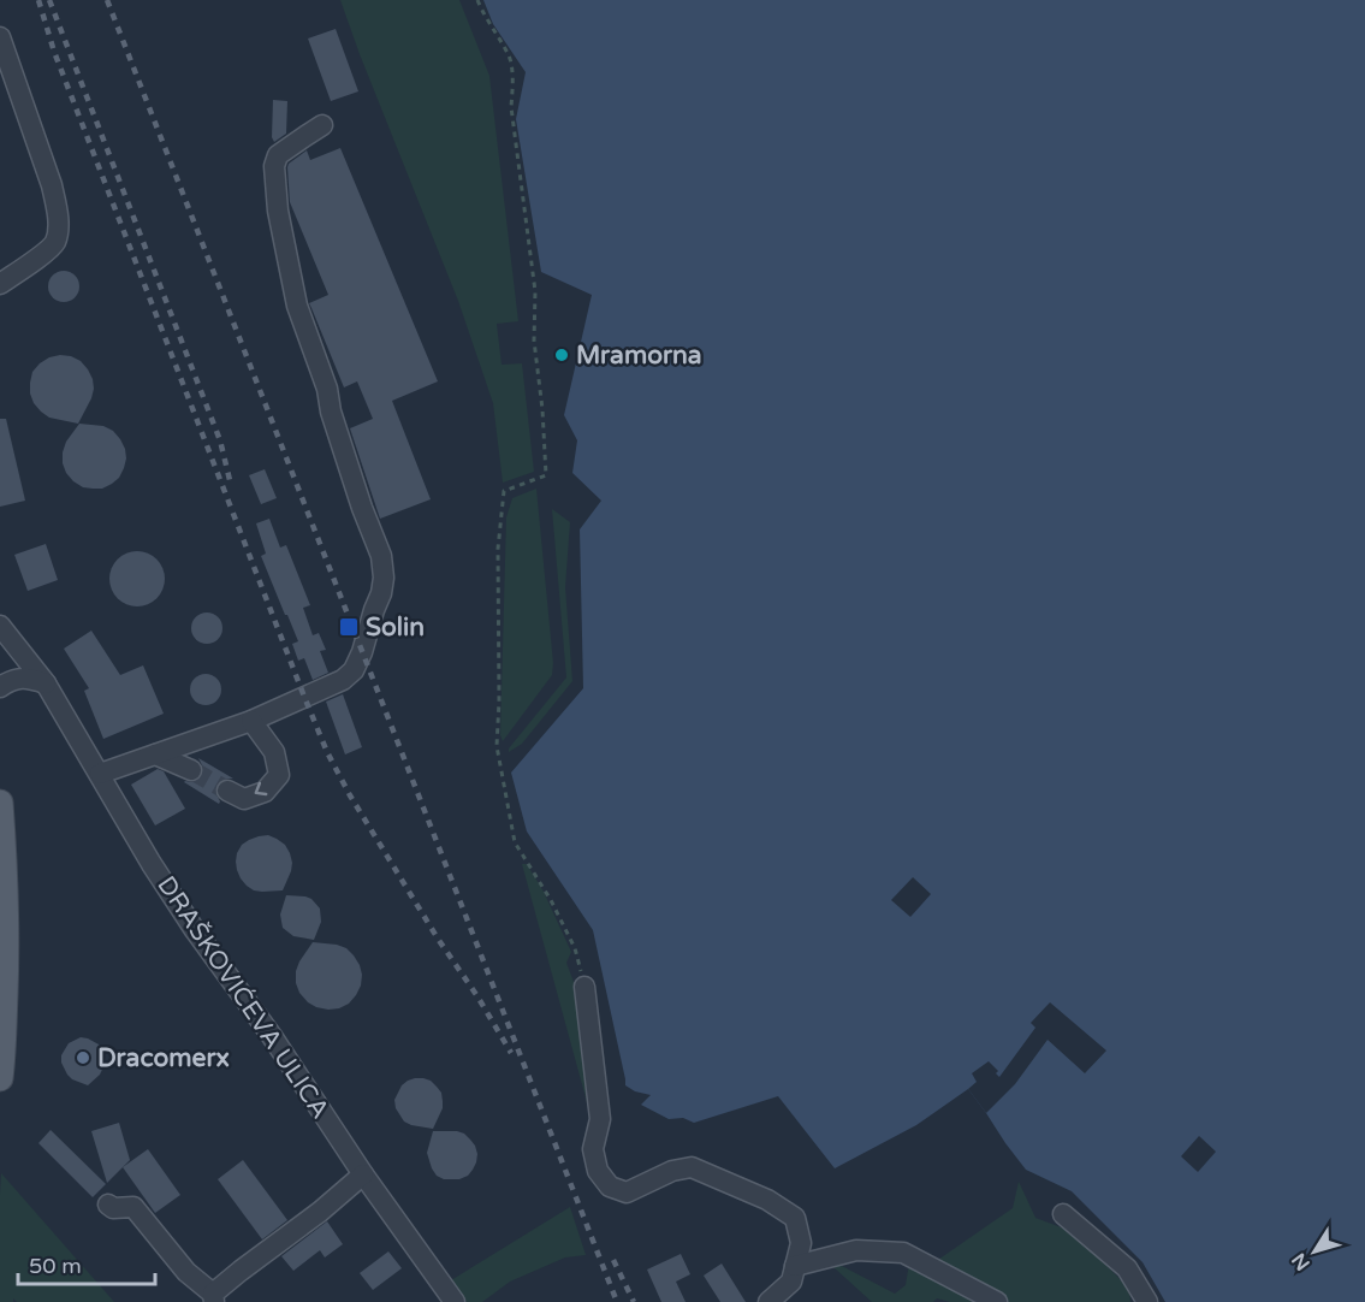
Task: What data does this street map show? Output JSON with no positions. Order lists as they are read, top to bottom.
{
  "streets": {
    "street": ["DRAŠKOVIĆEVA ULICA"]
  },
  "places": {
    "other": ["Mramorna", "Dracomerx"],
    "transit": ["Solin"]
  },
  "scale_bar": "50 m",
  "north": "bottom left"
}
